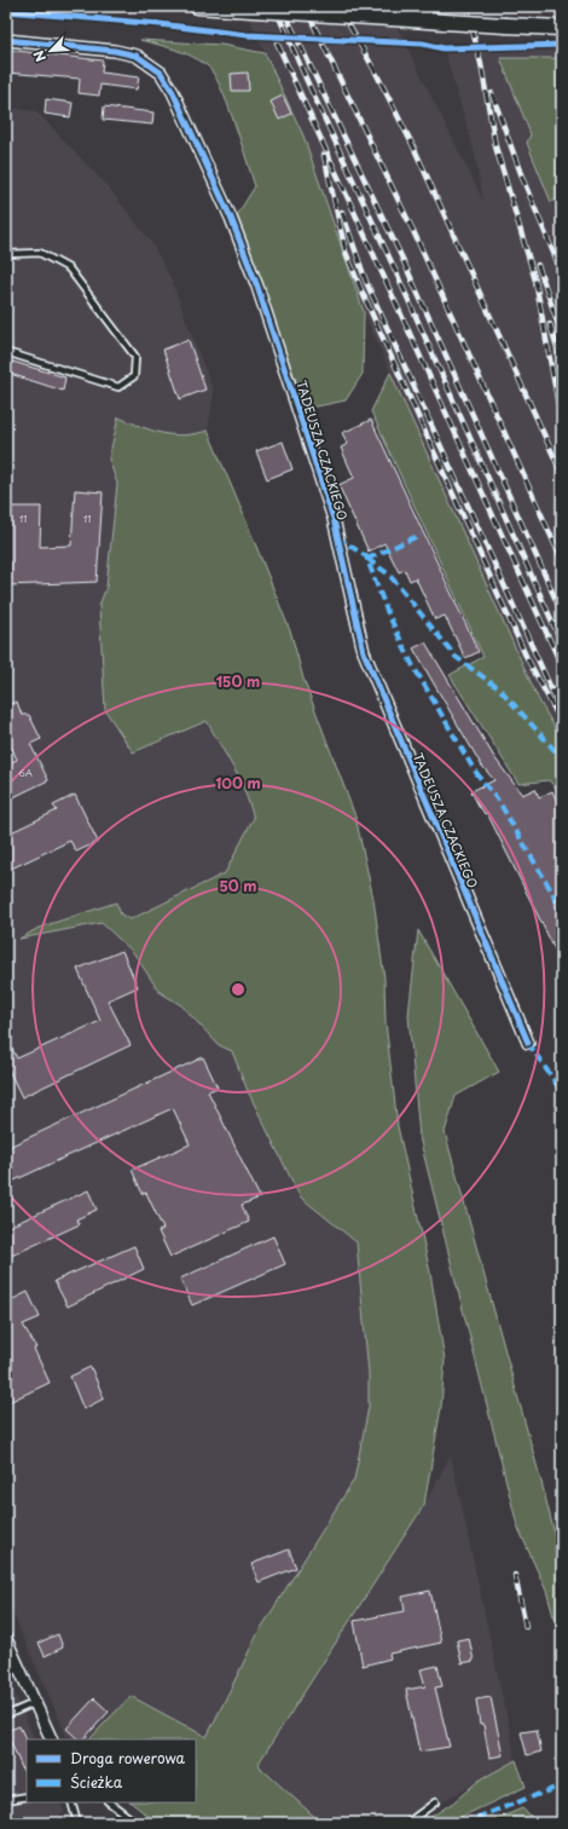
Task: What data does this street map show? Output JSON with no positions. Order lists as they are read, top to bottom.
{
  "streets": {
    "street": ["TADEUSZA CZACKIEGO"]
  },
  "house_numbers": ["11", "11", "6A"],
  "legend": ["Droga rowerowa", "Ścieżka"],
  "north": "bottom left",
  "rings": ["150 m", "100 m", "50 m"]
}
